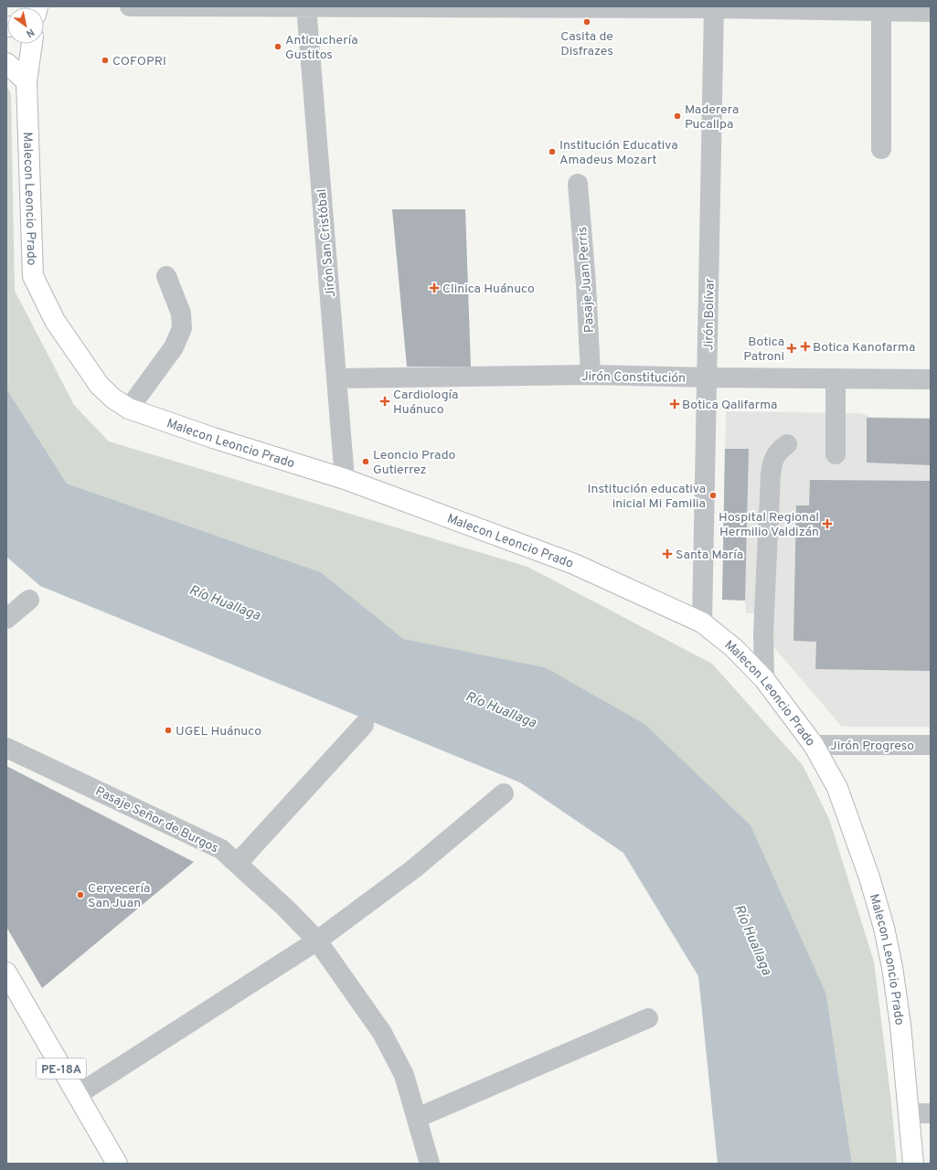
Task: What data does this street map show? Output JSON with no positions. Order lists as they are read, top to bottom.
{
  "streets": {
    "main road": ["Malecon Leoncio Prado", "PE-18A"],
    "street": [
      "Jirón San Cristóbal",
      "Pasaje Juan Perris",
      "Jirón Bolívar",
      "Jirón Constitución",
      "Jirón Progreso",
      "Pasaje Señor de Burgos"
    ]
  },
  "crossings": [
    ["Malecon Leoncio Prado", "Jirón San Cristóbal"],
    ["Malecon Leoncio Prado", "Jirón Bolívar"],
    ["Malecon Leoncio Prado", "Jirón Progreso"],
    ["Jirón San Cristóbal", "Jirón Constitución"],
    ["Pasaje Juan Perris", "Jirón Constitución"],
    ["Jirón Bolívar", "Jirón Constitución"]
  ],
  "water": ["Río Huallaga"],
  "places": {
    "other": [
      "Casita de Disfrazes",
      "Anticuchería Gustitos",
      "COFOPRI",
      "Maderera Pucallpa",
      "Institución Educativa Amadeus Mozart",
      "Leoncio Prado Gutierrez",
      "Institución educativa inicial Mi Familia",
      "UGEL Huánuco",
      "Cervecería San Juan"
    ],
    "health": [
      "Clinica Huánuco",
      "Botica Kanofarma",
      "Botica Patroni",
      "Cardiología Huánuco",
      "Botica Qalifarma",
      "Hospital Regional Hermilio Valdizán",
      "Santa María"
    ]
  },
  "north": "bottom right"
}
